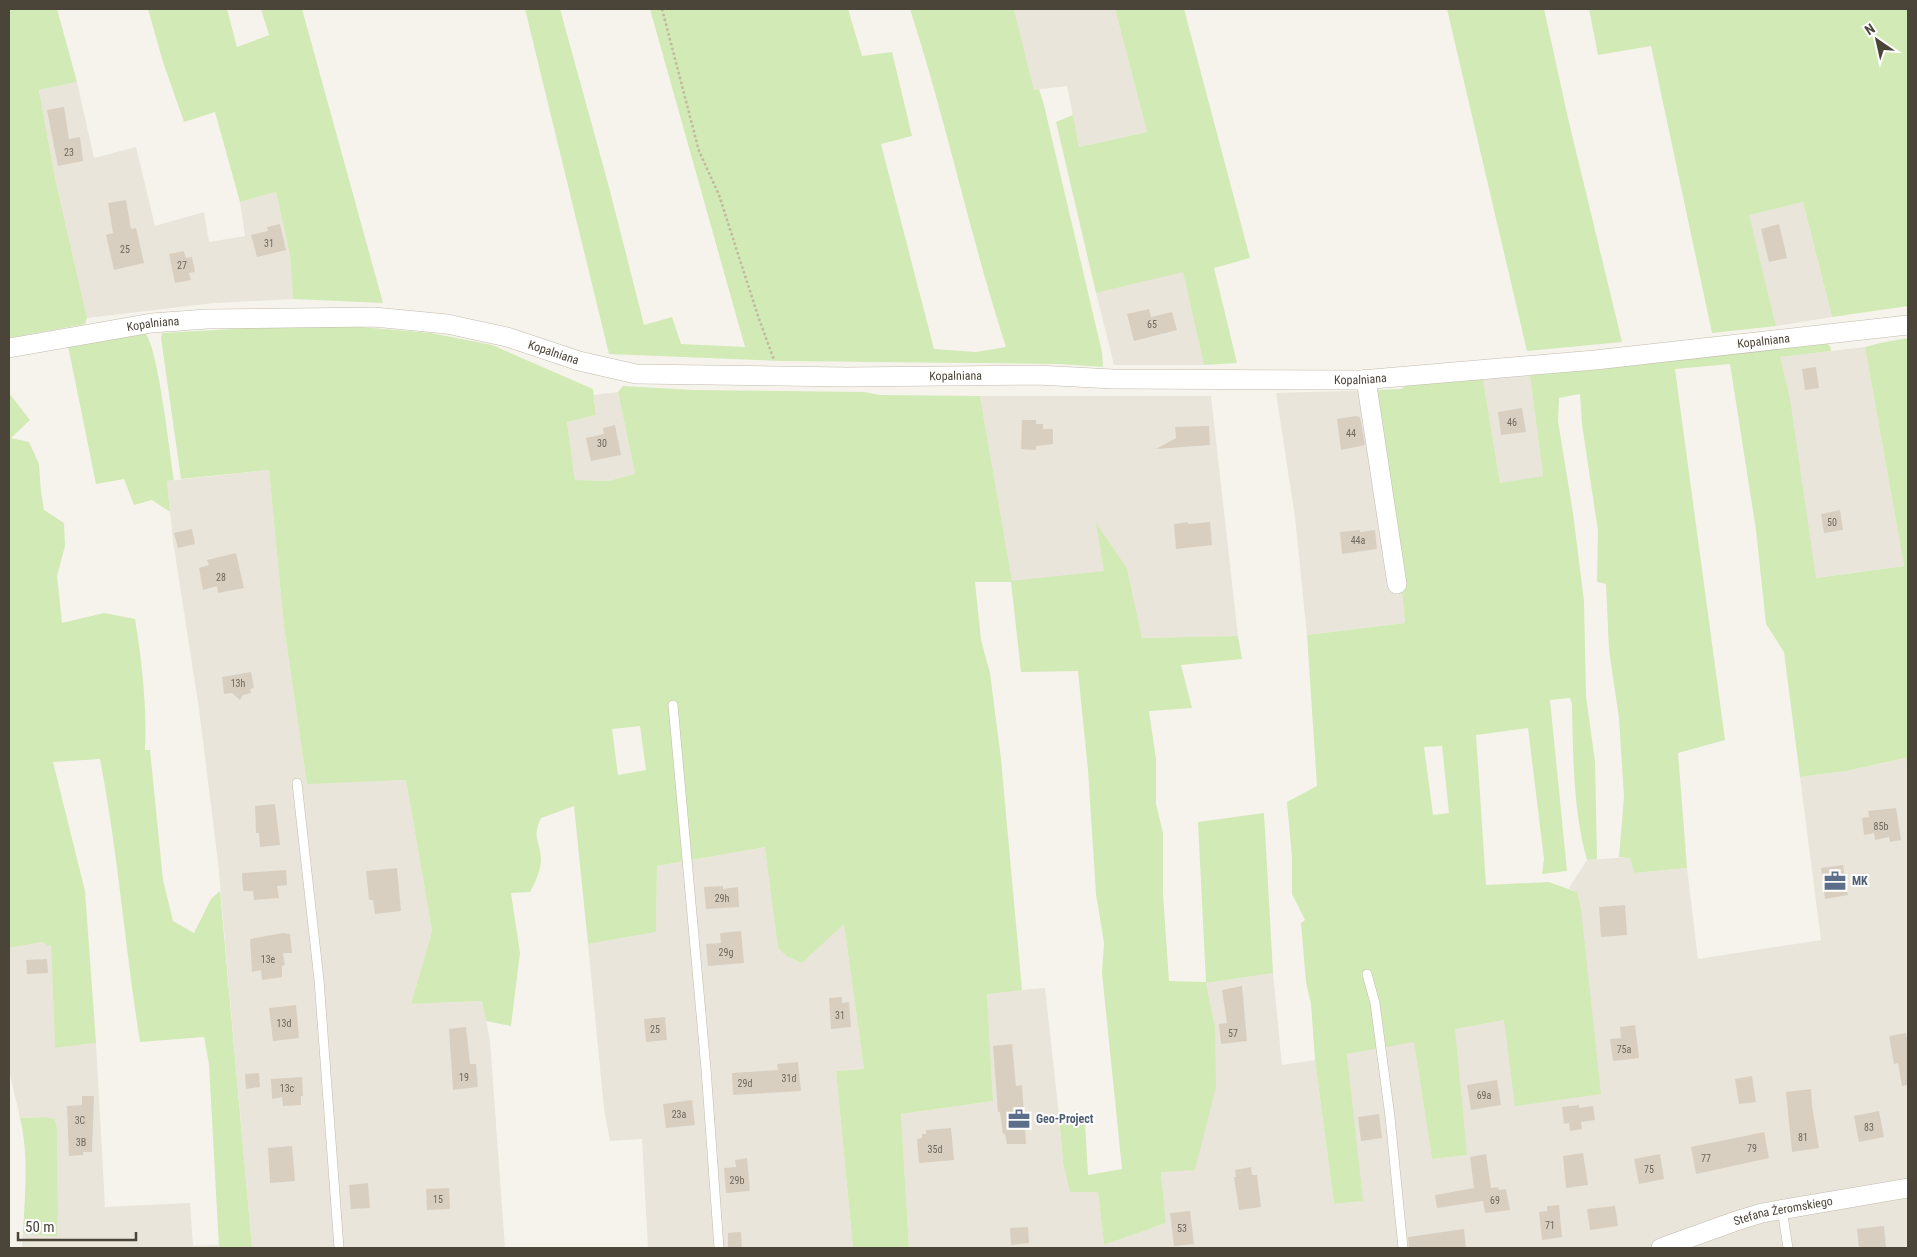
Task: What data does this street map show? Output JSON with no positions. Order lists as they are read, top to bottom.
{
  "streets": {
    "street": ["Kopalniana", "Stefana Żeromskiego"]
  },
  "places": {
    "office": ["MK", "Geo-Project"]
  },
  "house_numbers": [
    "23",
    "31",
    "25",
    "27",
    "65",
    "46",
    "44",
    "30",
    "50",
    "44a",
    "28",
    "13h",
    "85b",
    "29h",
    "29g",
    "13e",
    "31",
    "13d",
    "25",
    "57",
    "75a",
    "19",
    "31d",
    "29d",
    "13c",
    "69a",
    "23a",
    "3C",
    "83",
    "81",
    "3B",
    "79",
    "35d",
    "77",
    "75",
    "29b",
    "15",
    "69",
    "71",
    "53"
  ],
  "scale_bar": "50 m",
  "north": "top left"
}
